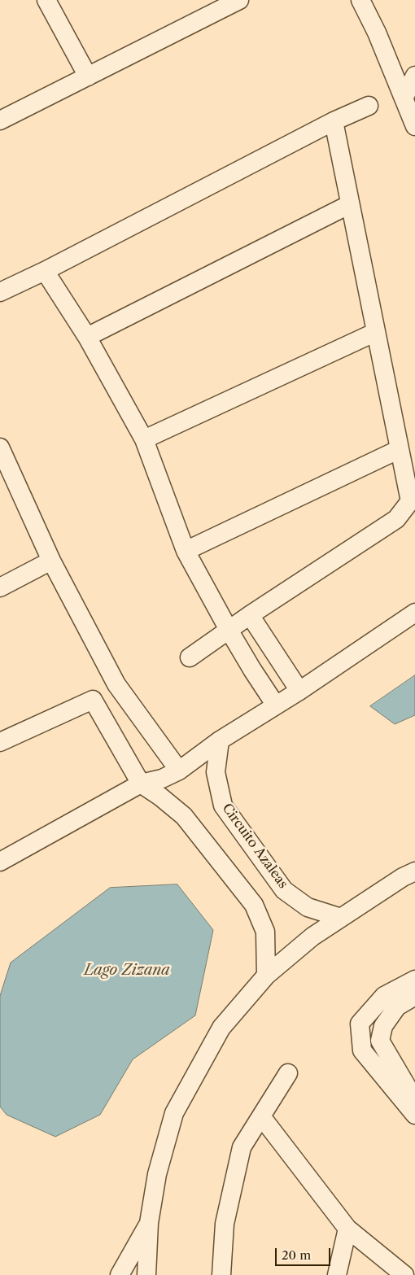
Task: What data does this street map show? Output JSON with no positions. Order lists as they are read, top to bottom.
{
  "streets": {
    "street": ["Circuito Azaleas"]
  },
  "water": ["Lago Zizana"],
  "scale_bar": "20 m"
}
